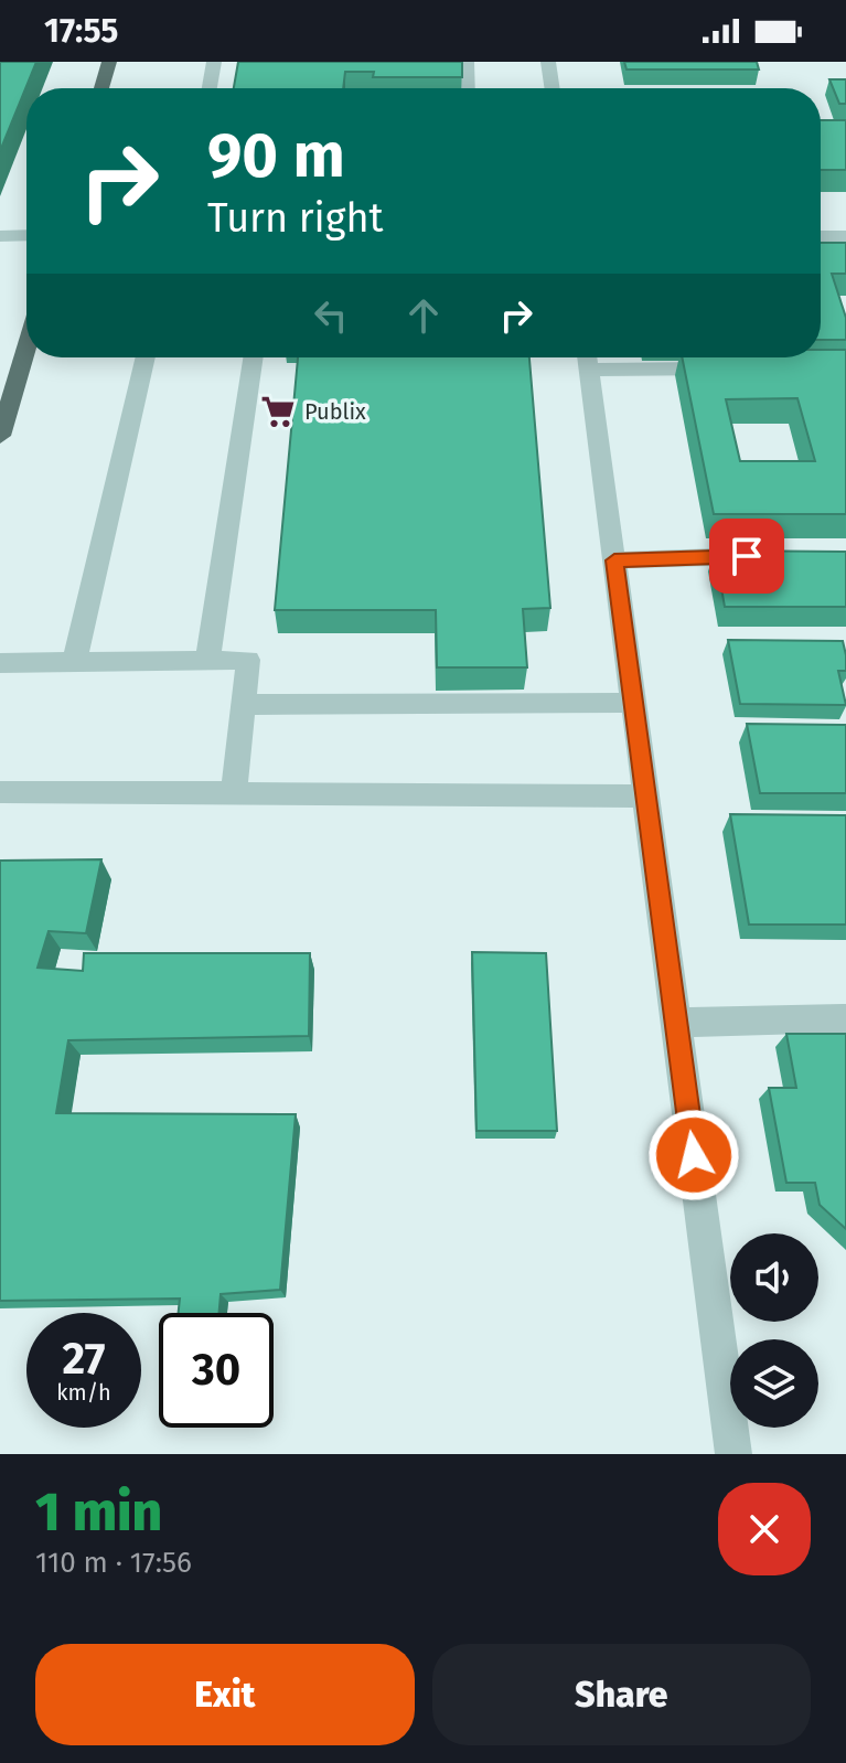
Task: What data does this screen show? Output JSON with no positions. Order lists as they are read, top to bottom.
{
  "places": {
    "supermarket": ["Publix"]
  },
  "page": {
    "status": "17:55",
    "turn": ["90 m", "Turn right"],
    "speed": "27 km/h",
    "limit": "30",
    "heading": ["1 min", "110 m · 17:56"],
    "buttons": ["Exit", "Share"]
  }
}
